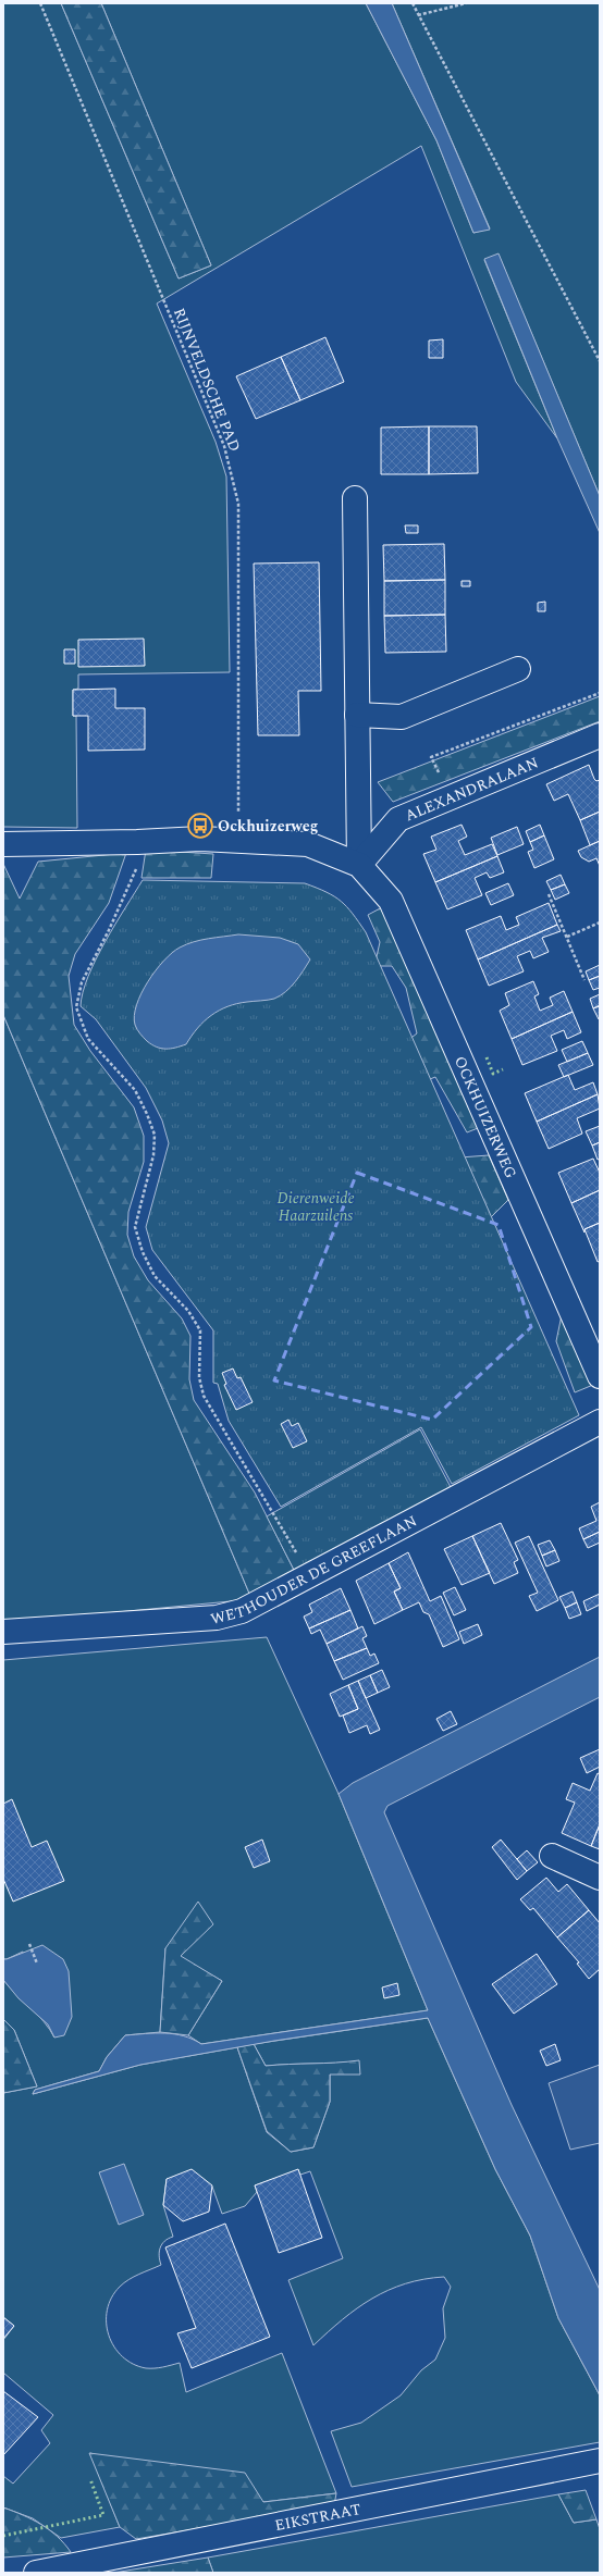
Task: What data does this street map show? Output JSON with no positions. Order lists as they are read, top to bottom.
{
  "streets": {
    "street": [
      "ALEXANDRALAAN",
      "OCKHUIZERWEG",
      "WETHOUDER DE GREEFLAAN",
      "EIKSTRAAT"
    ],
    "path": ["RIJNVELDSCHE PAD"]
  },
  "crossings": [
    ["RIJNVELDSCHE PAD", "OCKHUIZERWEG"],
    ["ALEXANDRALAAN", "OCKHUIZERWEG"]
  ],
  "parks": ["Dierenweide Haarzuilens"],
  "places": {
    "bus stop": ["Ockhuizerweg"]
  }
}
